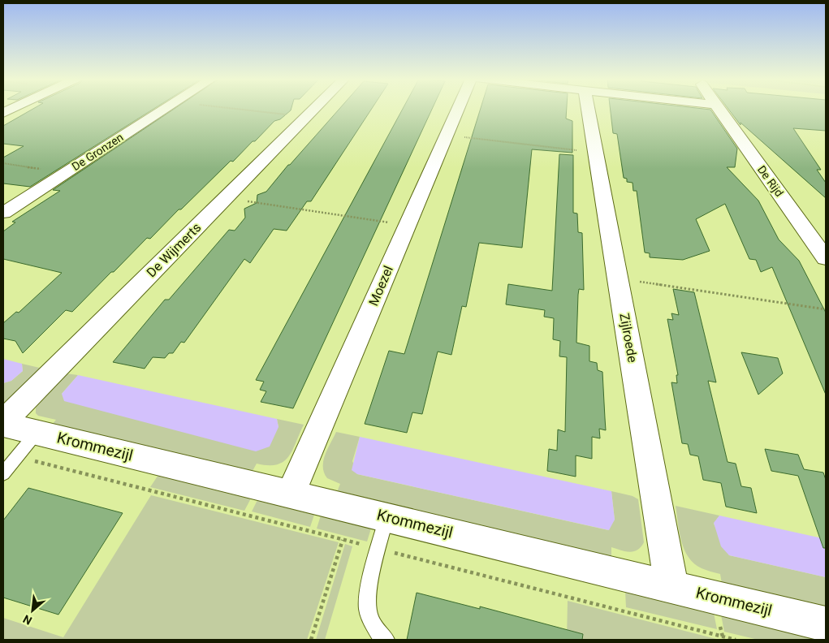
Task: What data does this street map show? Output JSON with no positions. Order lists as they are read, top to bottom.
{
  "streets": {
    "street": [
      "De Gronzen",
      "De Rijd",
      "De Wijmerts",
      "Moezel",
      "Zijlroede",
      "Krommezijl"
    ]
  },
  "crossings": [
    ["De Wijmerts", "Krommezijl"],
    ["Moezel", "Krommezijl"],
    ["Zijlroede", "Krommezijl"]
  ],
  "north": "bottom left"
}
